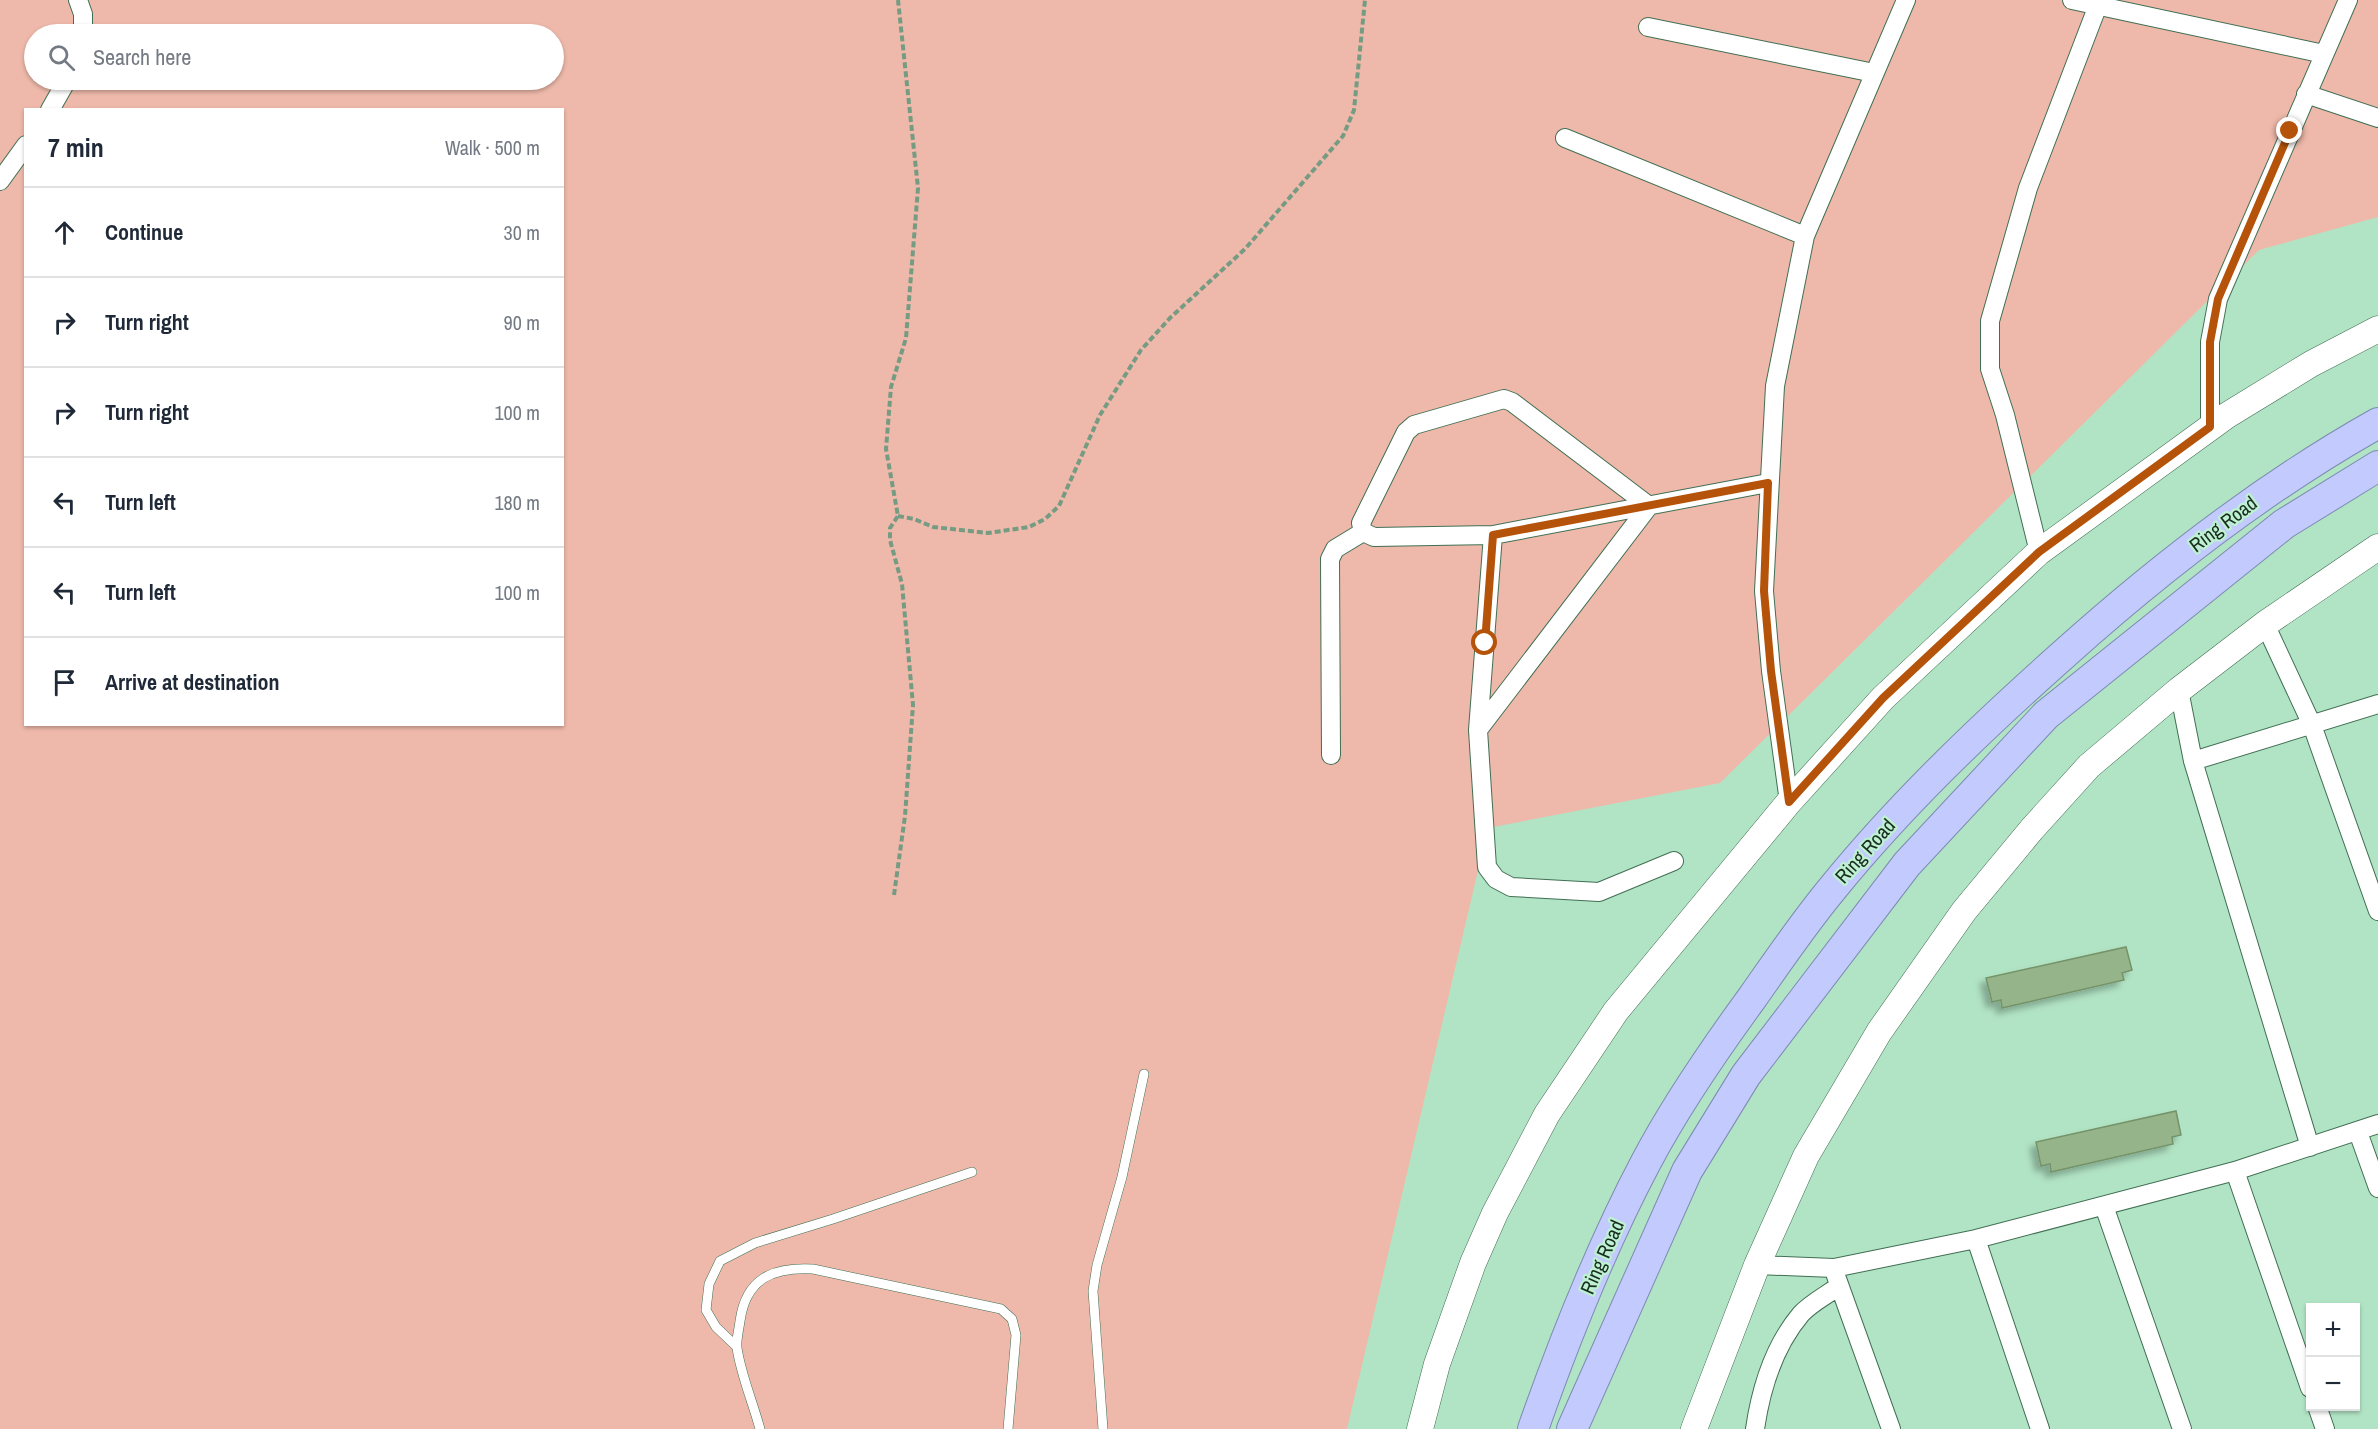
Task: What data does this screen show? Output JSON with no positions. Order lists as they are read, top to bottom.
{
  "streets": {
    "highway": ["Ring Road"]
  },
  "page": {
    "search": "Search here",
    "heading": ["7 min", "Walk · 500 m"],
    "list": [
      ["Continue", "30 m"],
      ["Turn right", "90 m"],
      ["Turn right", "100 m"],
      ["Turn left", "180 m"],
      ["Turn left", "100 m"],
      "Arrive at destination"
    ],
    "map_buttons": ["+", "−"]
  }
}
